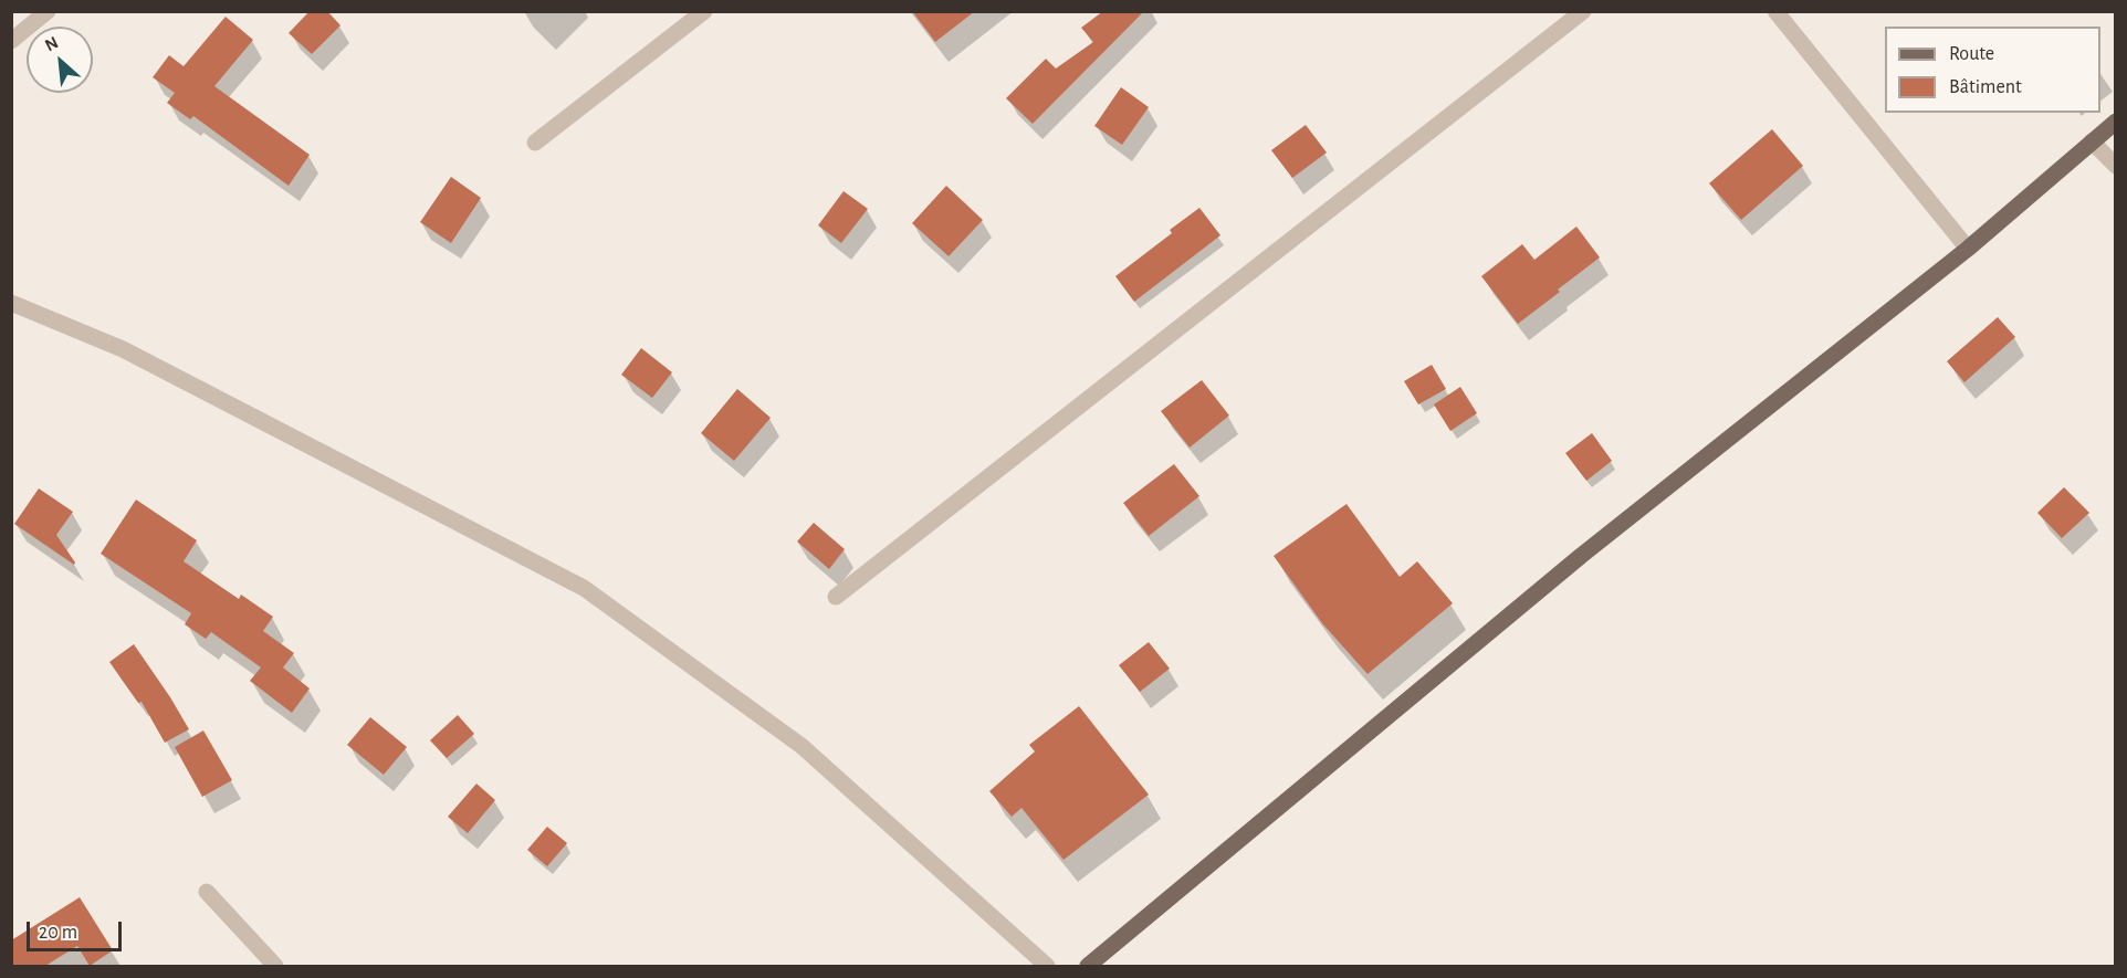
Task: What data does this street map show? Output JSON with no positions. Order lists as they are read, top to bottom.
{
  "legend": ["Route", "Bâtiment"],
  "scale_bar": "20 m",
  "north": "top left"
}
